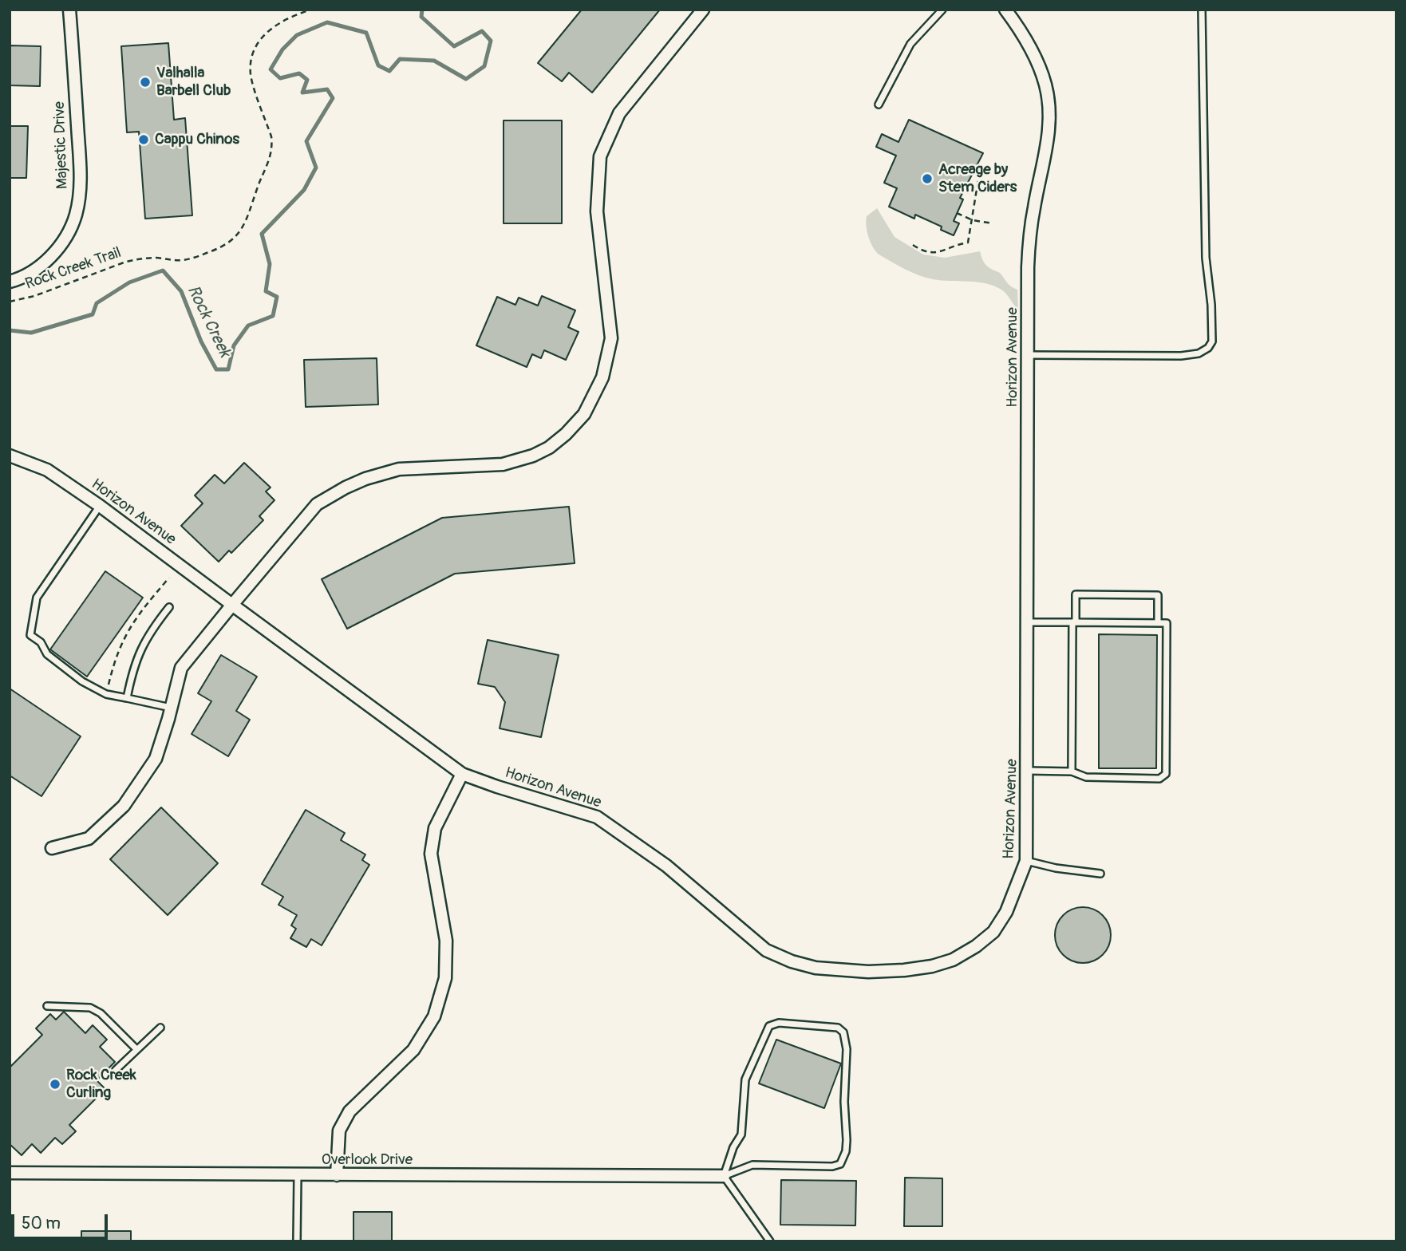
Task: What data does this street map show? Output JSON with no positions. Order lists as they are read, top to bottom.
{
  "streets": {
    "street": ["Majestic Drive", "Horizon Avenue", "Overlook Drive"],
    "path": ["Rock Creek Trail"]
  },
  "water": ["Rock Creek"],
  "places": [
    "Valhalla Barbell Club",
    "Cappu Chinos",
    "Acreage by Stem Ciders",
    "Rock Creek Curling"
  ],
  "scale_bar": "50 m"
}
